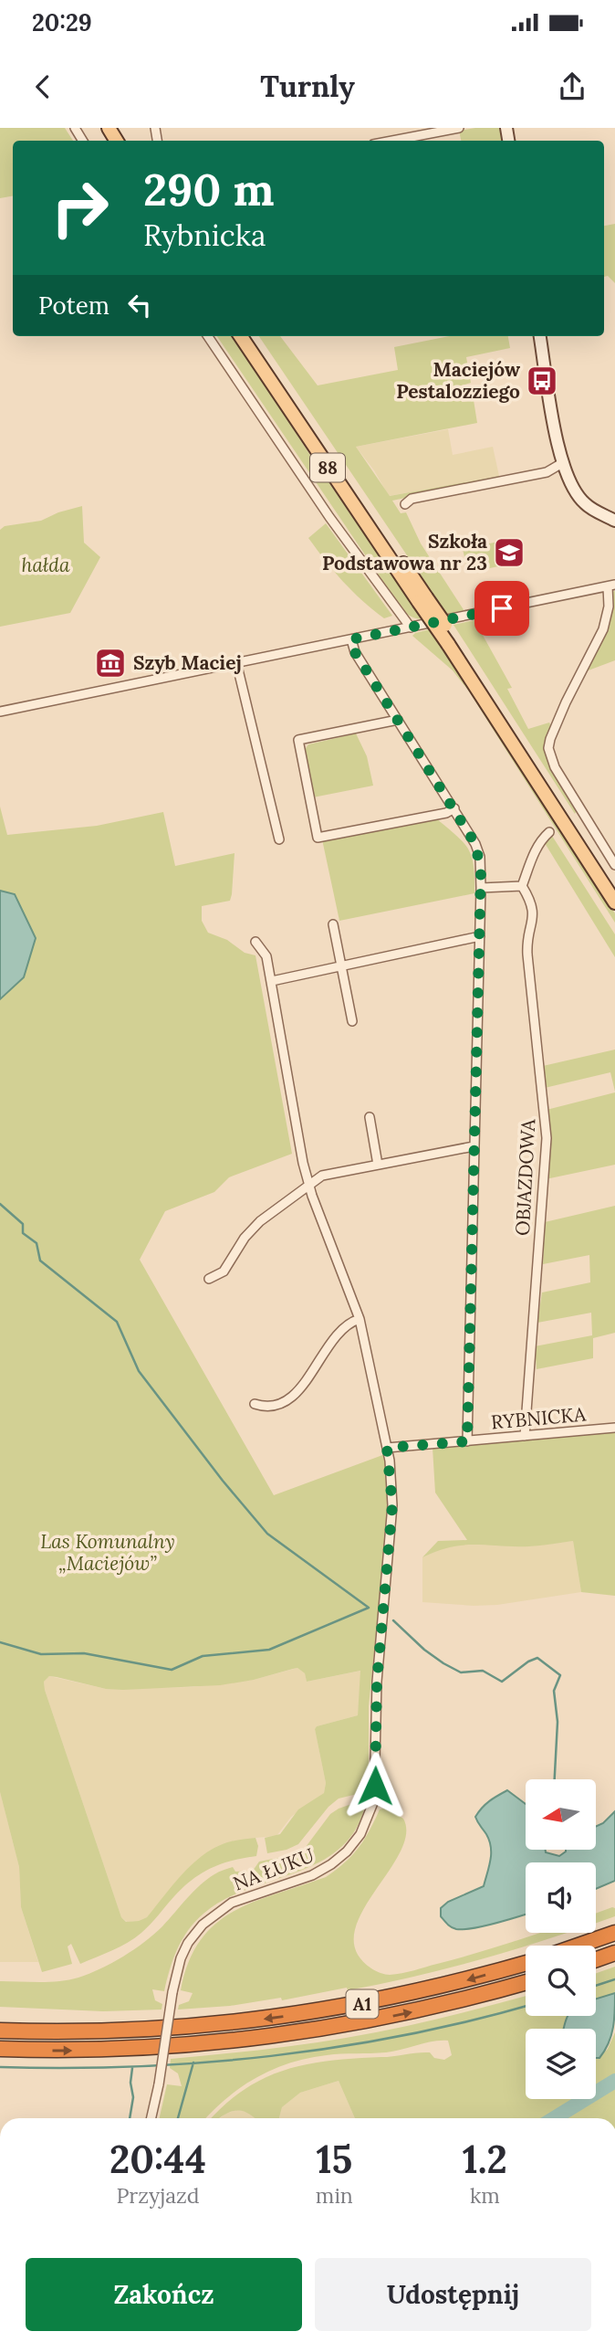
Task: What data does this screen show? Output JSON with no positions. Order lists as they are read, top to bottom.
{
  "streets": {
    "highway": ["A1"],
    "main road": ["88"],
    "street": ["OBJAZDOWA", "RYBNICKA", "NA ŁUKU"]
  },
  "crossings": [
    ["OBJAZDOWA", "RYBNICKA"],
    ["RYBNICKA", "NA ŁUKU"]
  ],
  "parks": ["hałda", "Las Komunalny „Maciejów”"],
  "places": {
    "bus stop": ["Maciejów Pestalozziego"],
    "school or university": ["Szkoła Podstawowa nr 23"],
    "museum": ["Szyb Maciej"]
  },
  "north": "left",
  "page": {
    "status": "20:29",
    "header": "Turnly",
    "turn": ["290 m", "Rybnicka"],
    "then": "Potem",
    "eta": [
      "20:44",
      "Przyjazd",
      "15",
      "min",
      "1.2",
      "km"
    ],
    "buttons": ["Zakończ", "Udostępnij"]
  }
}
